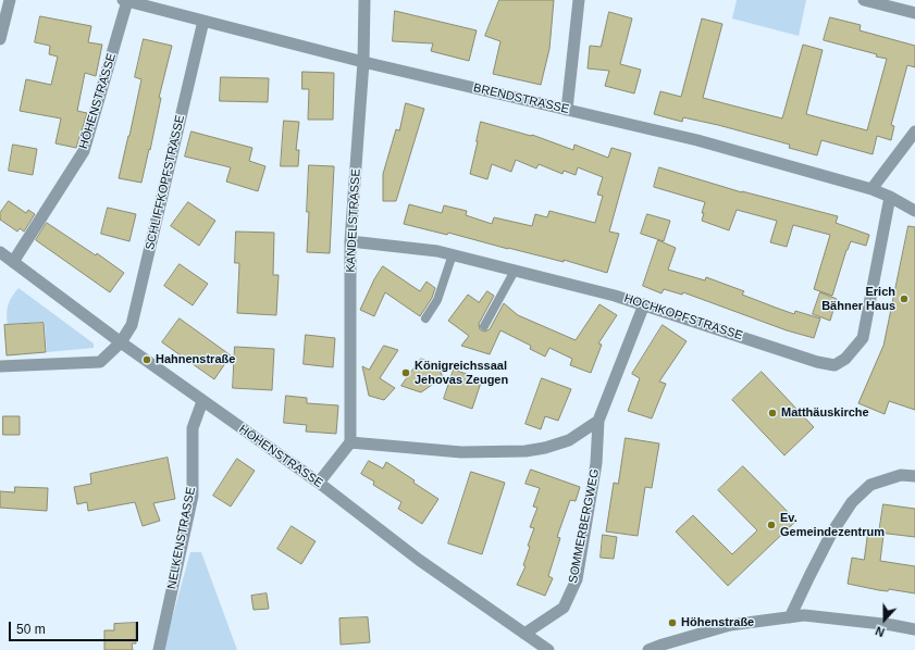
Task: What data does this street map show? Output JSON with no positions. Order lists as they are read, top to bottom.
{
  "streets": {
    "street": [
      "BRENDSTRASSE",
      "HÖHENSTRASSE",
      "SCHLIFFKOPFSTRASSE",
      "KANDELSTRASSE",
      "HOCHKOPFSTRASSE",
      "SOMMERBERGWEG",
      "NELKENSTRASSE"
    ]
  },
  "crossings": [
    ["BRENDSTRASSE", "HÖHENSTRASSE"],
    ["BRENDSTRASSE", "SCHLIFFKOPFSTRASSE"],
    ["BRENDSTRASSE", "KANDELSTRASSE"],
    ["BRENDSTRASSE", "HOCHKOPFSTRASSE"],
    ["HÖHENSTRASSE", "SCHLIFFKOPFSTRASSE"],
    ["HÖHENSTRASSE", "SOMMERBERGWEG"],
    ["HÖHENSTRASSE", "NELKENSTRASSE"],
    ["KANDELSTRASSE", "HOCHKOPFSTRASSE"],
    ["HOCHKOPFSTRASSE", "SOMMERBERGWEG"]
  ],
  "places": [
    "Erich Bähner Haus",
    "Hahnenstraße",
    "Königreichssaal Jehovas Zeugen",
    "Matthäuskirche",
    "Ev. Gemeindezentrum",
    "Höhenstraße"
  ],
  "scale_bar": "50 m",
  "north": "bottom"
}
